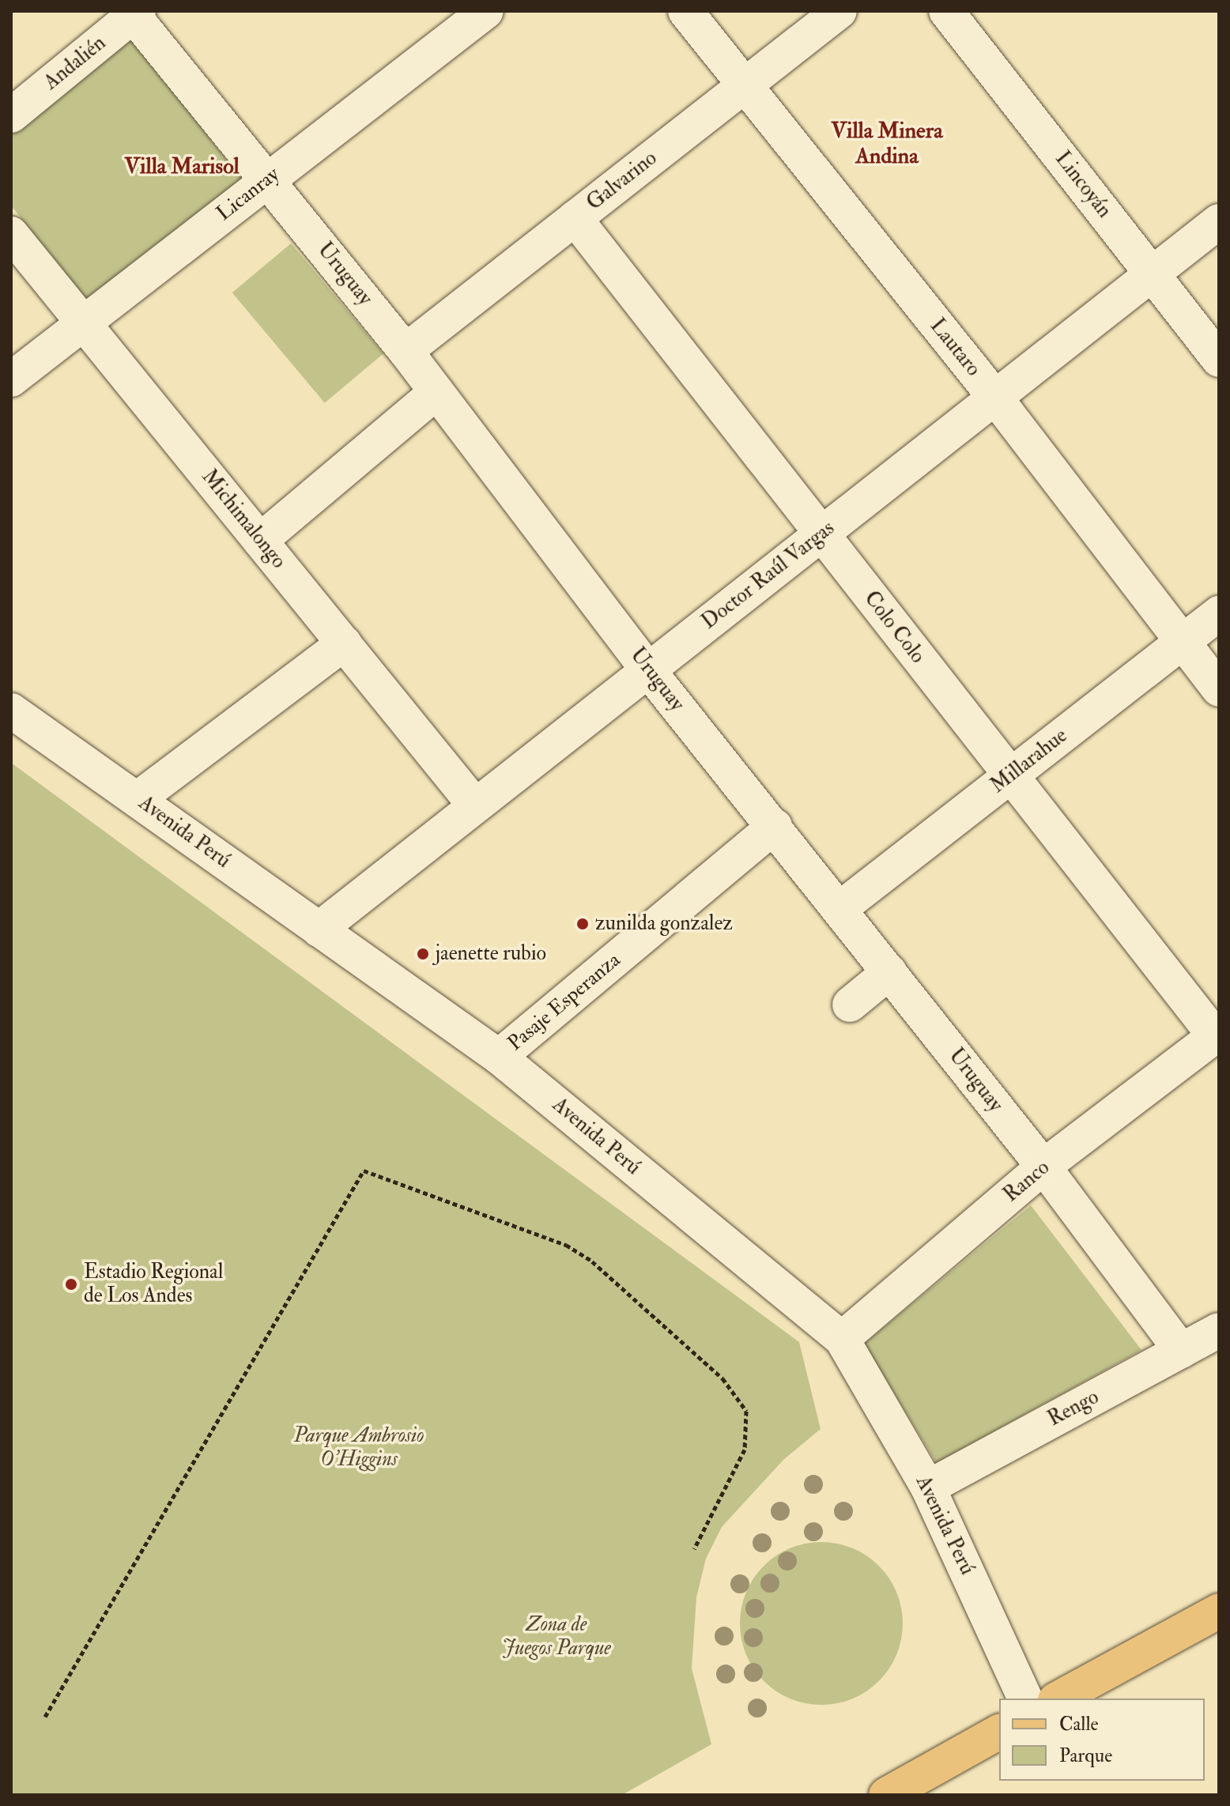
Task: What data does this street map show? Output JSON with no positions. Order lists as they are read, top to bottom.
{
  "streets": {
    "street": [
      "Andalién",
      "Galvarino",
      "Lincoyán",
      "Licanray",
      "Uruguay",
      "Lautaro",
      "Michimalongo",
      "Doctor Raúl Vargas",
      "Colo Colo",
      "Millarahue",
      "Avenida Perú",
      "Pasaje Esperanza",
      "Ranco",
      "Rengo"
    ]
  },
  "crossings": [
    ["Andalién", "Uruguay"],
    ["Galvarino", "Uruguay"],
    ["Galvarino", "Lautaro"],
    ["Galvarino", "Colo Colo"],
    ["Lincoyán", "Doctor Raúl Vargas"],
    ["Licanray", "Uruguay"],
    ["Licanray", "Michimalongo"],
    ["Uruguay", "Doctor Raúl Vargas"],
    ["Uruguay", "Millarahue"],
    ["Uruguay", "Pasaje Esperanza"],
    ["Uruguay", "Ranco"],
    ["Uruguay", "Rengo"],
    ["Lautaro", "Doctor Raúl Vargas"],
    ["Lautaro", "Millarahue"],
    ["Michimalongo", "Doctor Raúl Vargas"],
    ["Doctor Raúl Vargas", "Colo Colo"],
    ["Doctor Raúl Vargas", "Avenida Perú"],
    ["Colo Colo", "Millarahue"],
    ["Colo Colo", "Ranco"],
    ["Avenida Perú", "Pasaje Esperanza"],
    ["Avenida Perú", "Ranco"],
    ["Avenida Perú", "Rengo"]
  ],
  "districts": ["Villa Minera Andina", "Villa Marisol"],
  "parks": ["Parque Ambrosio O'Higgins", "Zona de Juegos Parque"],
  "places": ["zunilda gonzalez", "jaenette rubio", "Estadio Regional de Los Andes"],
  "legend": ["Calle", "Parque"]
}
